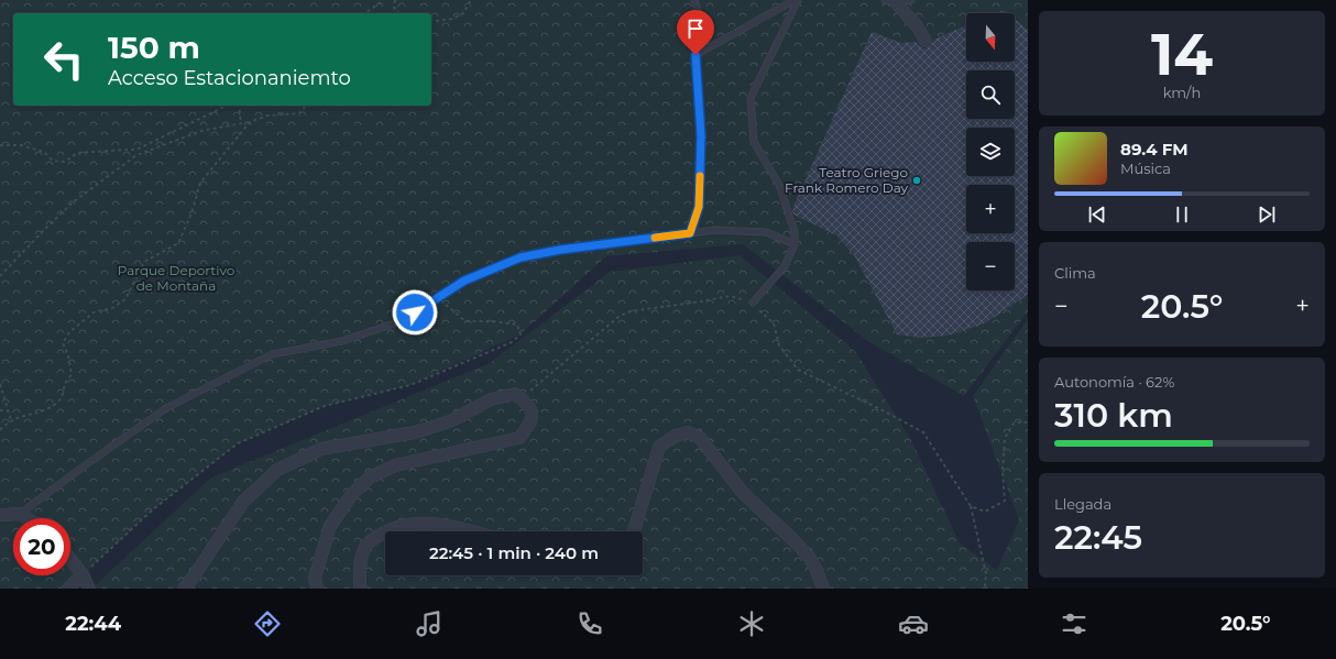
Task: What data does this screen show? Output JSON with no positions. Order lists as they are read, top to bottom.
{
  "parks": ["Parque Deportivo de Montaña"],
  "places": ["Teatro Griego Frank Romero Day"],
  "north": "bottom",
  "page": {
    "tile": [
      ["14", "km/h"],
      "Clima",
      ["Autonomía · 62%", "310 km"],
      ["Llegada", "22:45"]
    ],
    "map_buttons": ["+", "−"],
    "turn": ["150 m", "Acceso Estacionaniemto"],
    "song": ["89.4 FM", "Música"],
    "heat": ["−", "20.5°", "+"],
    "limit": "20",
    "trip": "22:45 · 1 min · 240 m",
    "tabs": ["22:44", "20.5°"]
  }
}
